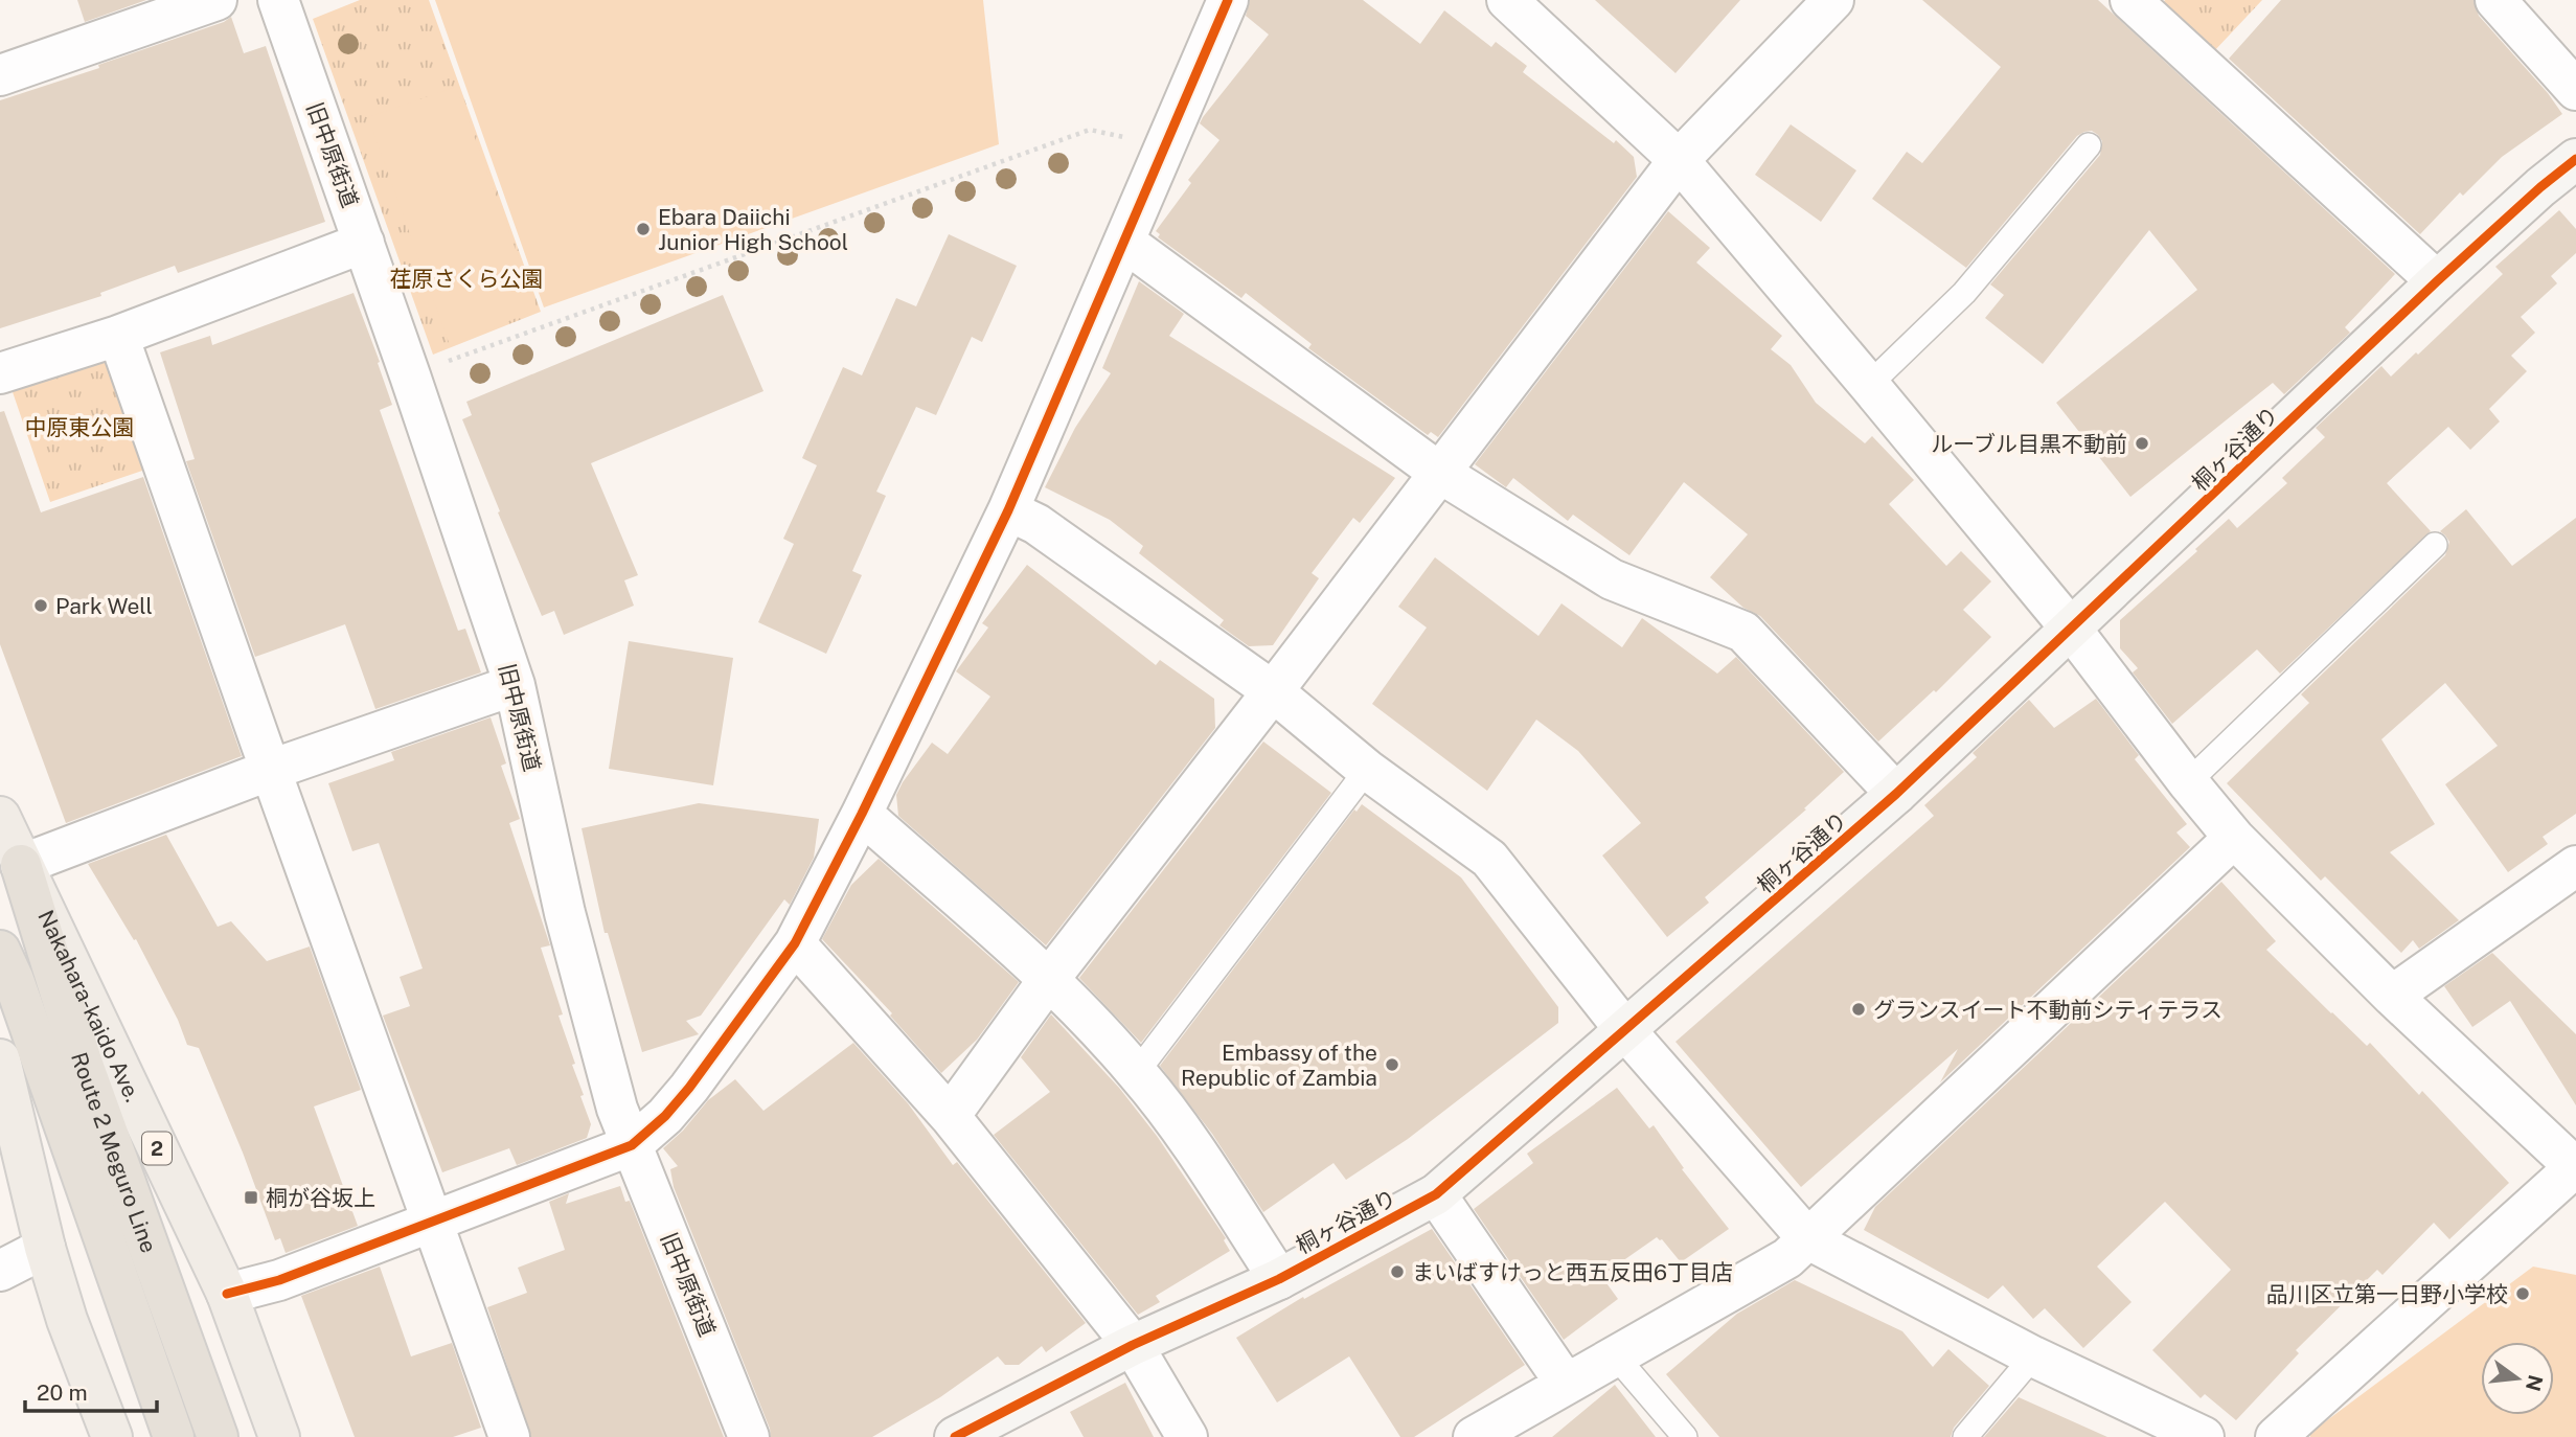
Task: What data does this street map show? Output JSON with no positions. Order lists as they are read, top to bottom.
{
  "streets": {
    "highway": ["2", "Route 2 Meguro Line"],
    "main road": ["Nakahara-kaido Ave."],
    "street": ["旧中原街道", "桐ヶ谷通り"]
  },
  "crossings": [
    ["Nakahara-kaido Ave.", "Route 2 Meguro Line"]
  ],
  "parks": ["荏原さくら公園", "中原東公園"],
  "places": {
    "other": [
      "Ebara Daiichi Junior High School",
      "ルーブル目黒不動前",
      "Park Well",
      "グランスイート不動前シティテラス",
      "Embassy of the Republic of Zambia",
      "まいばすけっと西五反田6丁目店",
      "品川区立第一日野小学校"
    ],
    "transit": ["桐が谷坂上"]
  },
  "scale_bar": "20 m",
  "north": "right"
}
